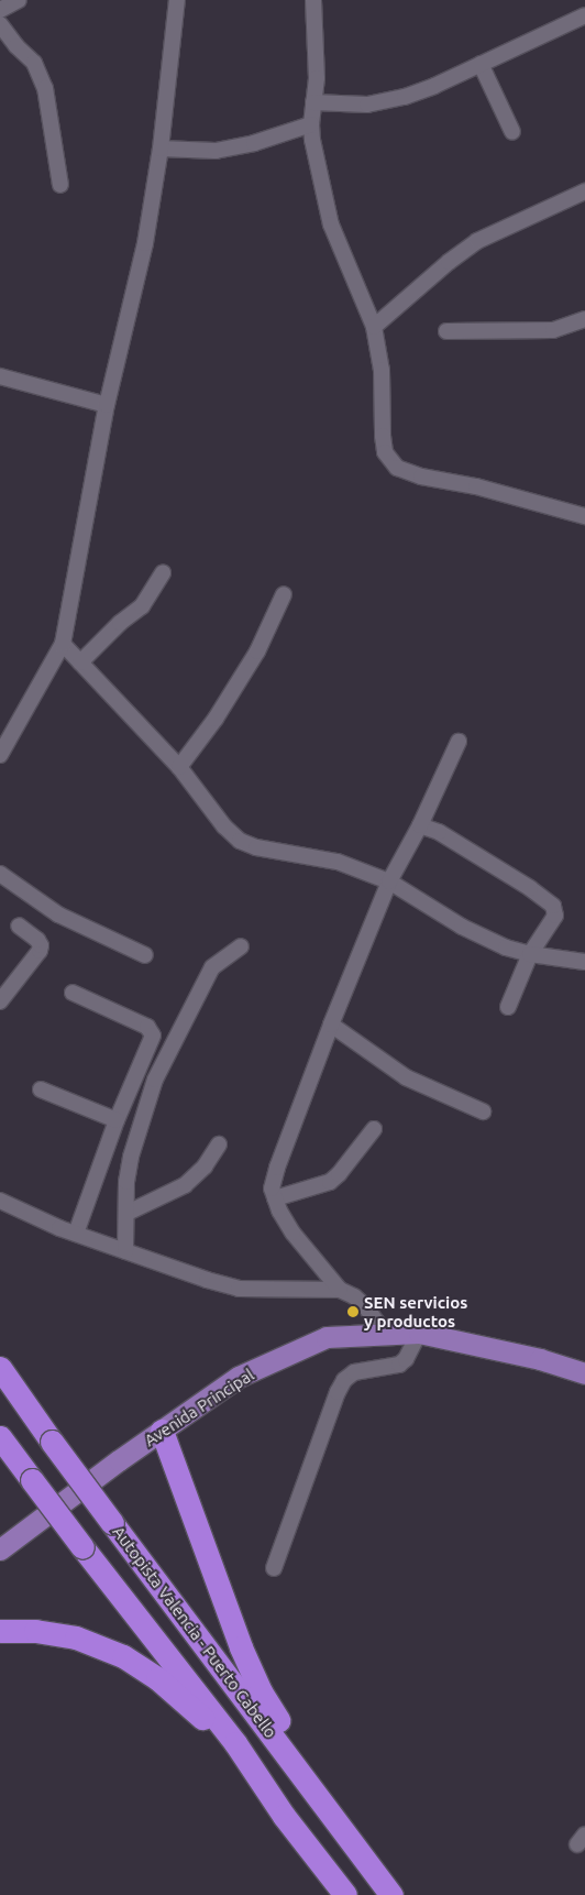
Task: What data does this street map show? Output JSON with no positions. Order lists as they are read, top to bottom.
{
  "streets": {
    "highway": ["Autopista Valencia - Puerto Cabello"],
    "main road": ["Avenida Principal"]
  },
  "places": ["SEN servicios y productos"]
}
